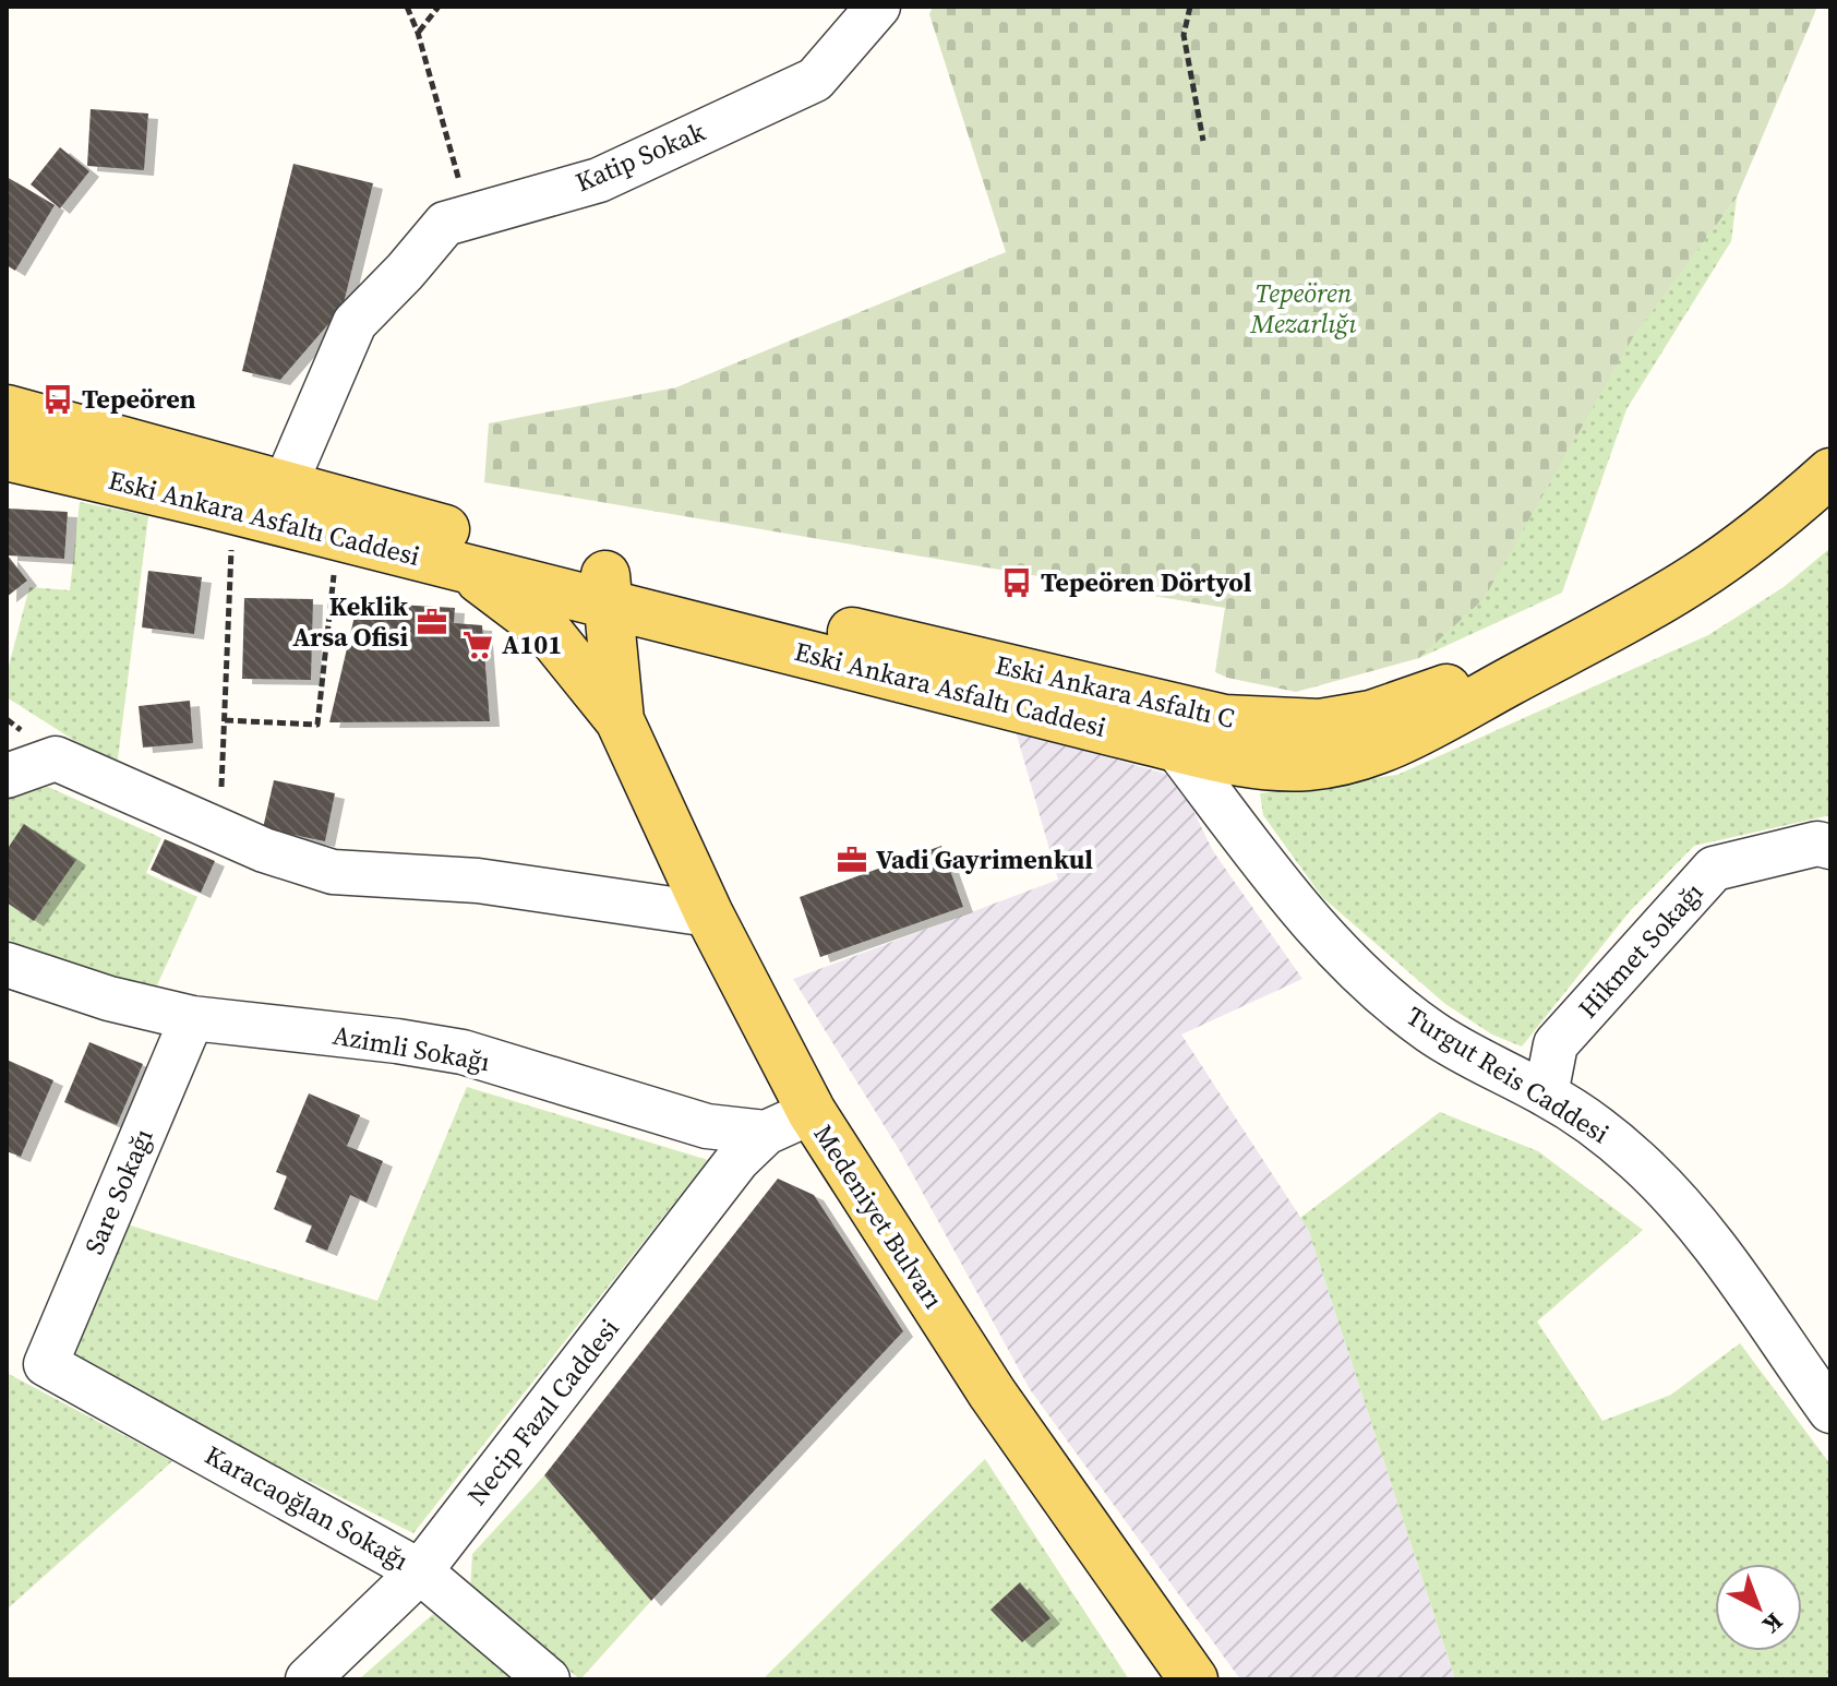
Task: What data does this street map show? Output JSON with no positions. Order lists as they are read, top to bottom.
{
  "streets": {
    "main road": ["Eski Ankara Asfaltı Caddesi", "Eski Ankara Asfaltı C", "Medeniyet Bulvarı"],
    "street": [
      "Katip Sokak",
      "Hikmet Sokağı",
      "Azimli Sokağı",
      "Turgut Reis Caddesi",
      "Sare Sokağı",
      "Necip Fazıl Caddesi",
      "Karacaoğlan Sokağı"
    ]
  },
  "crossings": [
    ["Katip Sokak", "Eski Ankara Asfaltı Caddesi"],
    ["Eski Ankara Asfaltı Caddesi", "Eski Ankara Asfaltı C"],
    ["Eski Ankara Asfaltı Caddesi", "Turgut Reis Caddesi"],
    ["Eski Ankara Asfaltı Caddesi", "Medeniyet Bulvarı"],
    ["Hikmet Sokağı", "Turgut Reis Caddesi"],
    ["Azimli Sokağı", "Sare Sokağı"],
    ["Azimli Sokağı", "Necip Fazıl Caddesi"],
    ["Sare Sokağı", "Karacaoğlan Sokağı"],
    ["Necip Fazıl Caddesi", "Karacaoğlan Sokağı"]
  ],
  "parks": ["Tepeören Mezarlığı"],
  "places": {
    "bus stop": ["Tepeören", "Tepeören Dörtyol"],
    "office": ["Keklik Arsa Ofisi", "Vadi Gayrimenkul"],
    "supermarket": ["A101"]
  },
  "north": "bottom right"
}
